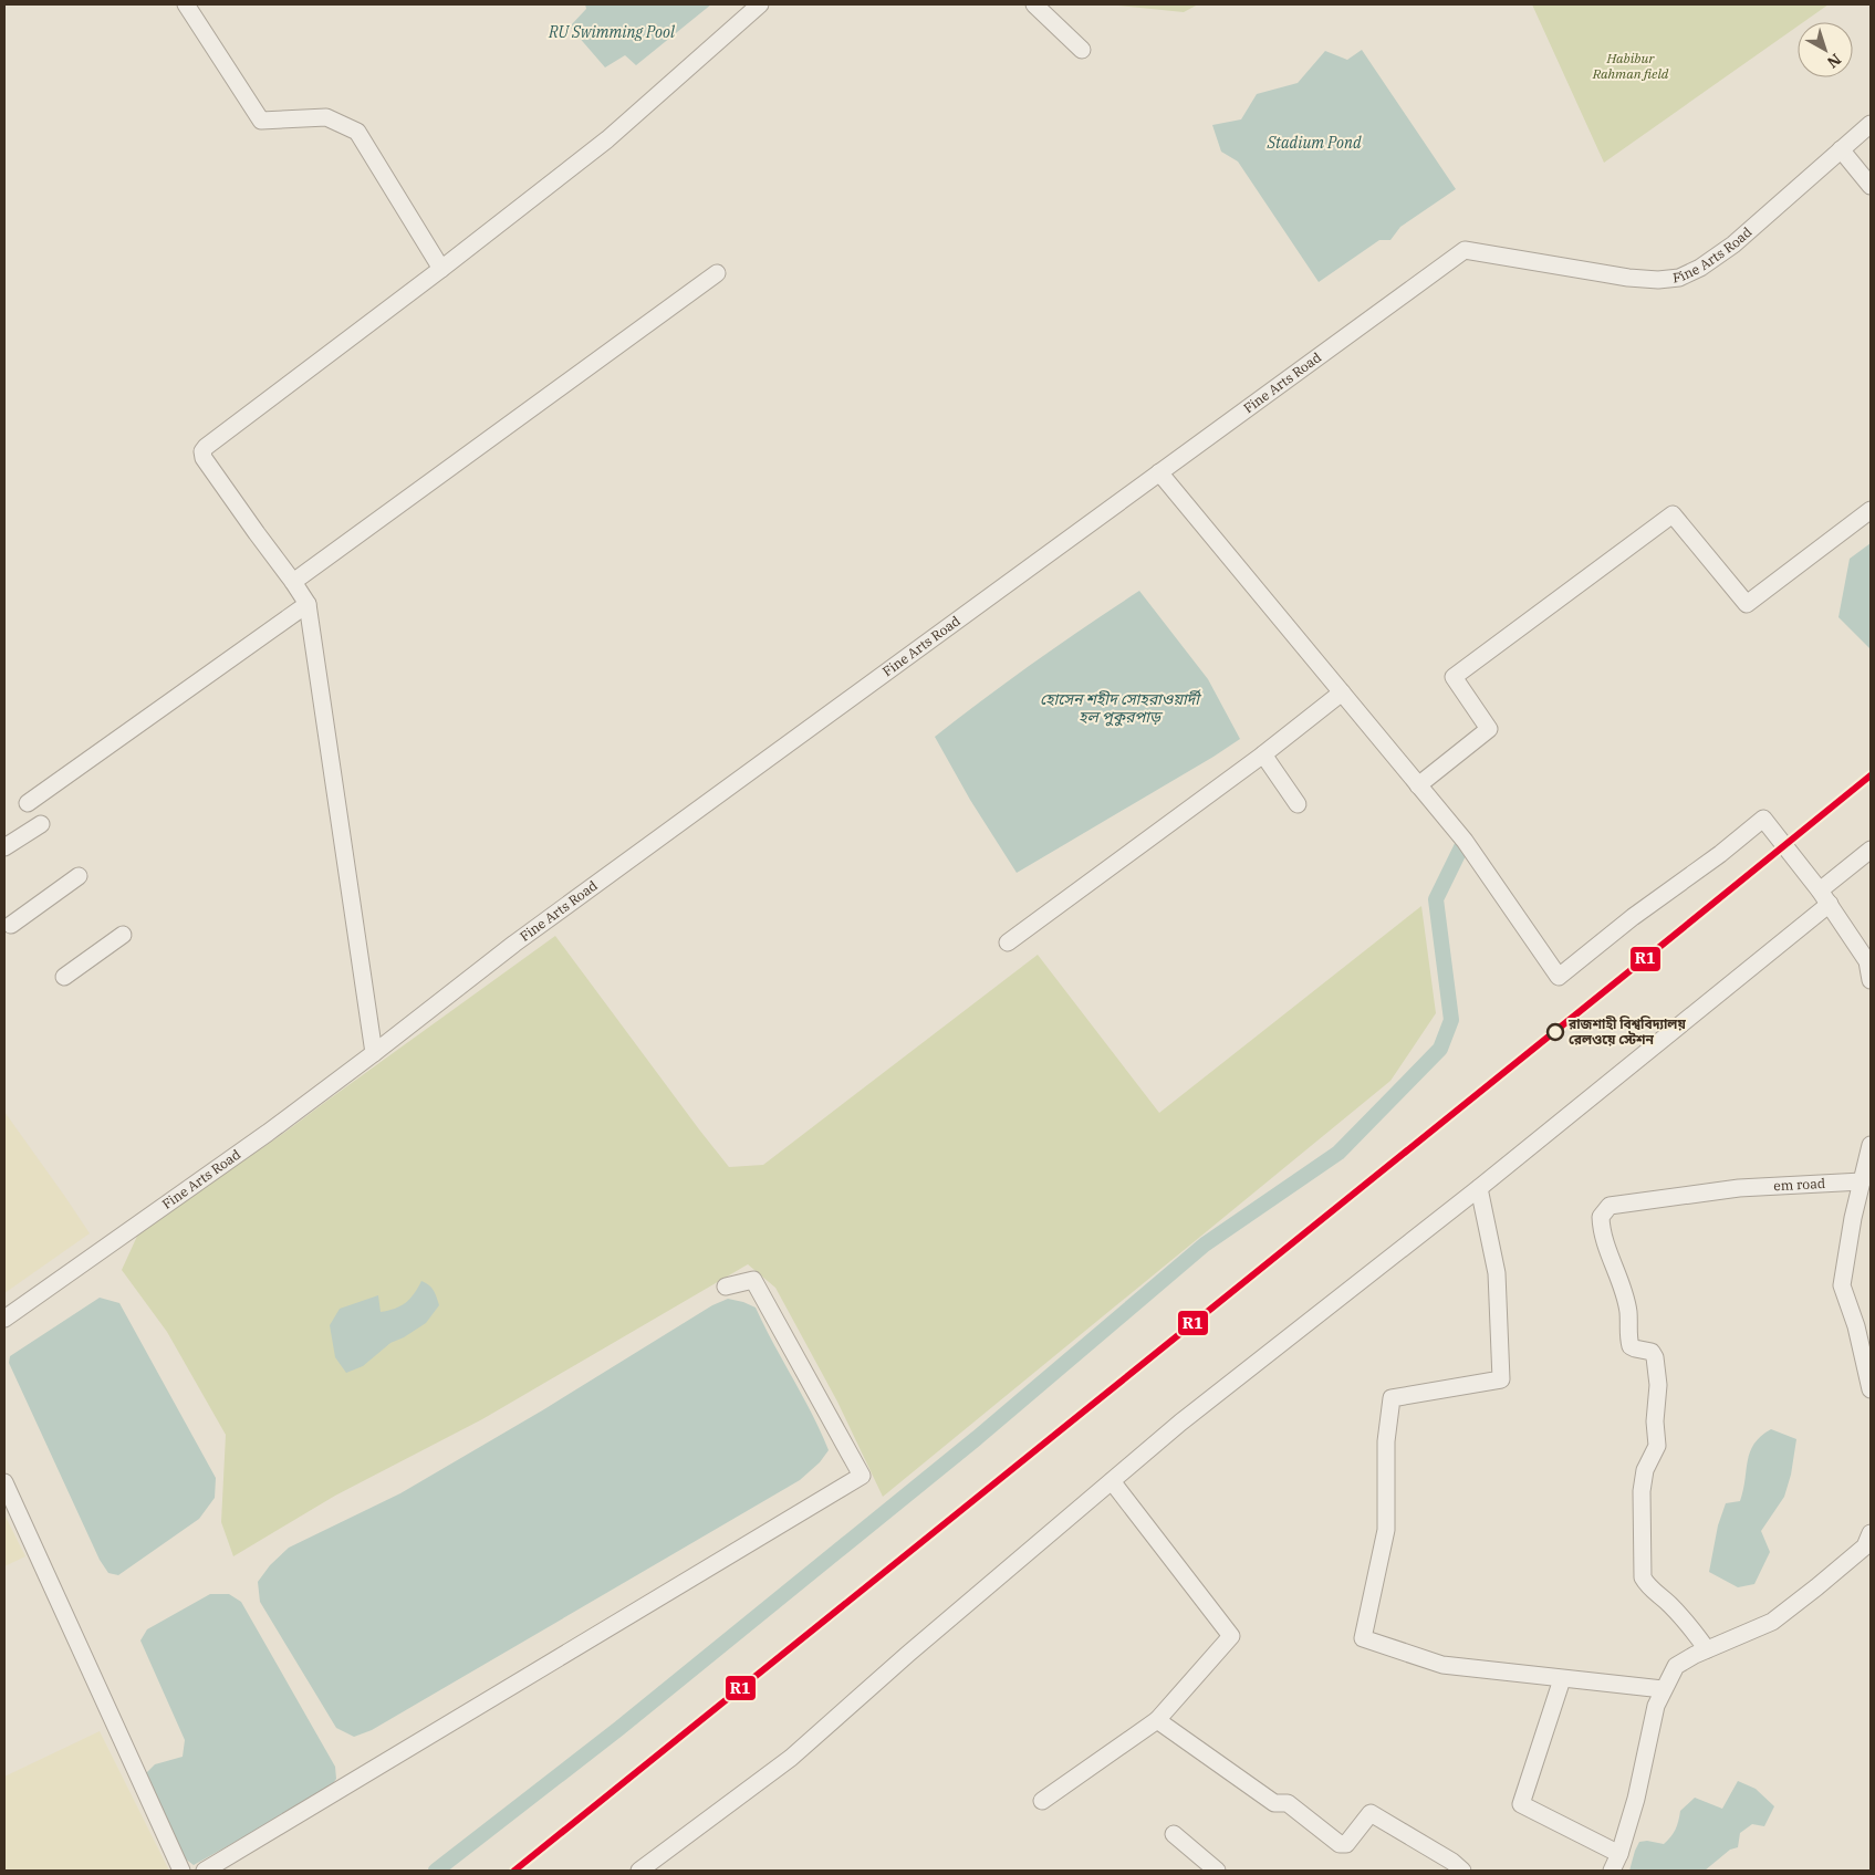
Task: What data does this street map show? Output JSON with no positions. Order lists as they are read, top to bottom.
{
  "streets": {
    "street": ["Fine Arts Road", "em road"]
  },
  "water": ["RU Swimming Pool", "Stadium Pond", "হোসেন শহীদ সোহরাওয়ার্দী হল পুকুরপাড়"],
  "parks": ["Habibur Rahman field"],
  "places": ["রাজশাহী বিশ্ববিদ্যালয় রেলওয়ে স্টেশন"],
  "lines": ["transit line R1"],
  "north": "bottom right"
}
